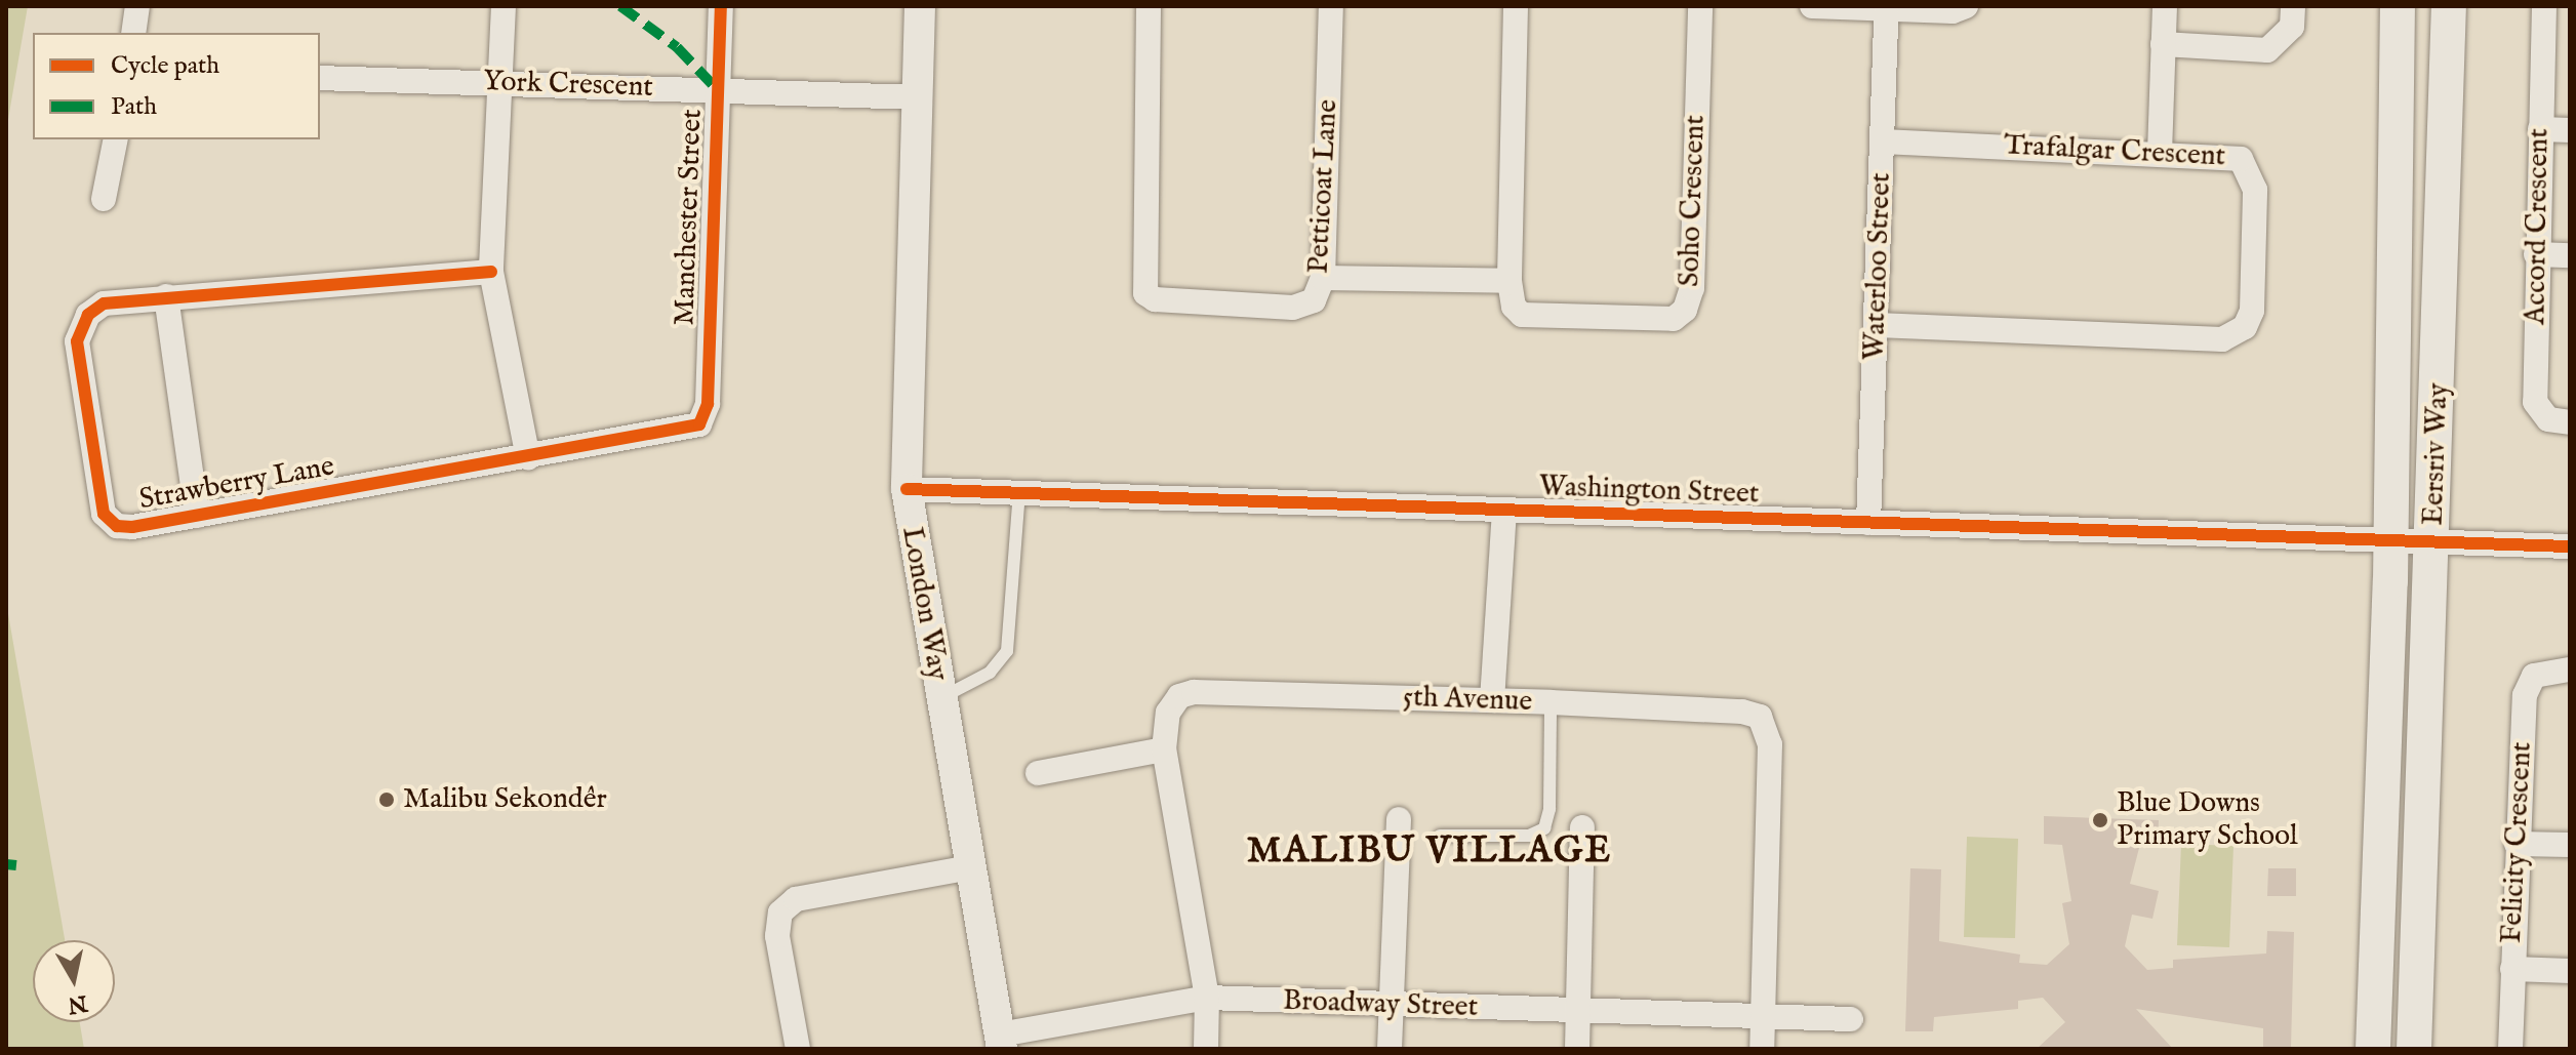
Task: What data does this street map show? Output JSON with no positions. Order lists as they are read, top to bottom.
{
  "streets": {
    "main road": ["Eersriv Way"],
    "street": [
      "York Crescent",
      "Trafalgar Crescent",
      "Petticoat Lane",
      "Soho Crescent",
      "Manchester Street",
      "Accord Crescent",
      "Waterloo Street",
      "Strawberry Lane",
      "Washington Street",
      "London Way",
      "5th Avenue",
      "Felicity Crescent",
      "Broadway Street"
    ]
  },
  "crossings": [
    ["York Crescent", "Manchester Street"],
    ["York Crescent", "London Way"],
    ["Trafalgar Crescent", "Waterloo Street"],
    ["Manchester Street", "Strawberry Lane"],
    ["Waterloo Street", "Washington Street"],
    ["Eersriv Way", "Washington Street"],
    ["Washington Street", "London Way"],
    ["London Way", "Broadway Street"],
    ["5th Avenue", "Broadway Street"]
  ],
  "districts": ["MALIBU VILLAGE"],
  "places": ["Malibu Sekondêr", "Blue Downs Primary School"],
  "legend": ["Cycle path", "Path"],
  "north": "bottom"
}
